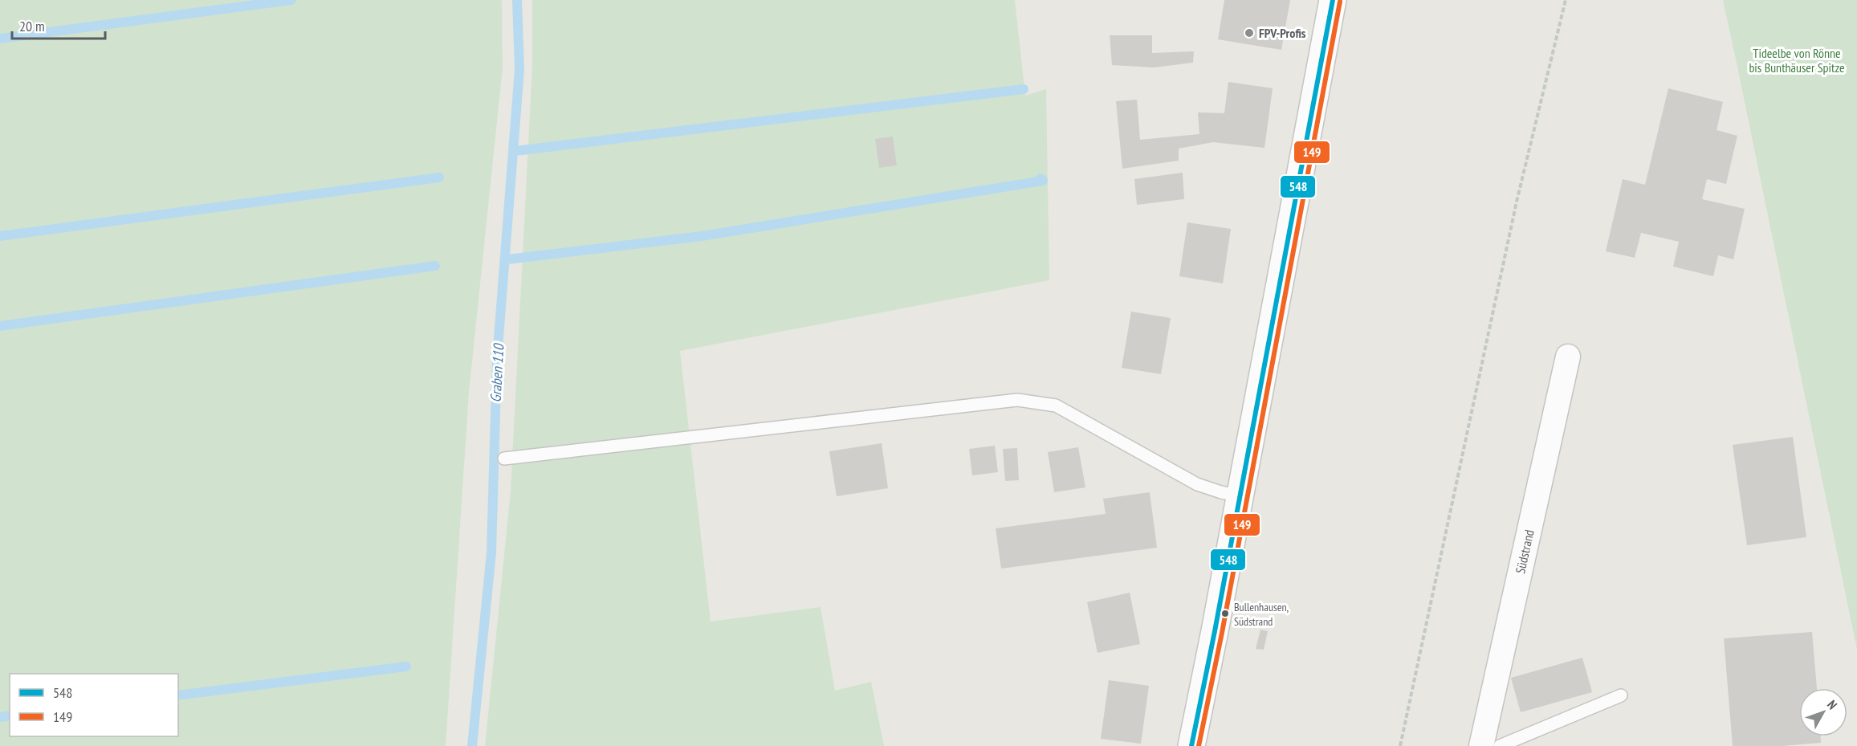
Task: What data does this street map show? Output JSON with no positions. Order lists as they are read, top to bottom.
{
  "streets": {
    "street": ["Südstrand"]
  },
  "water": ["Graben 110"],
  "parks": ["Tideelbe von Rönne bis Bunthäuser Spitze"],
  "places": ["FPV-Profis", "Bullenhausen, Südstrand"],
  "lines": ["transit line 548", "transit line 149"],
  "legend": ["548", "149"],
  "scale_bar": "20 m",
  "north": "top right"
}
